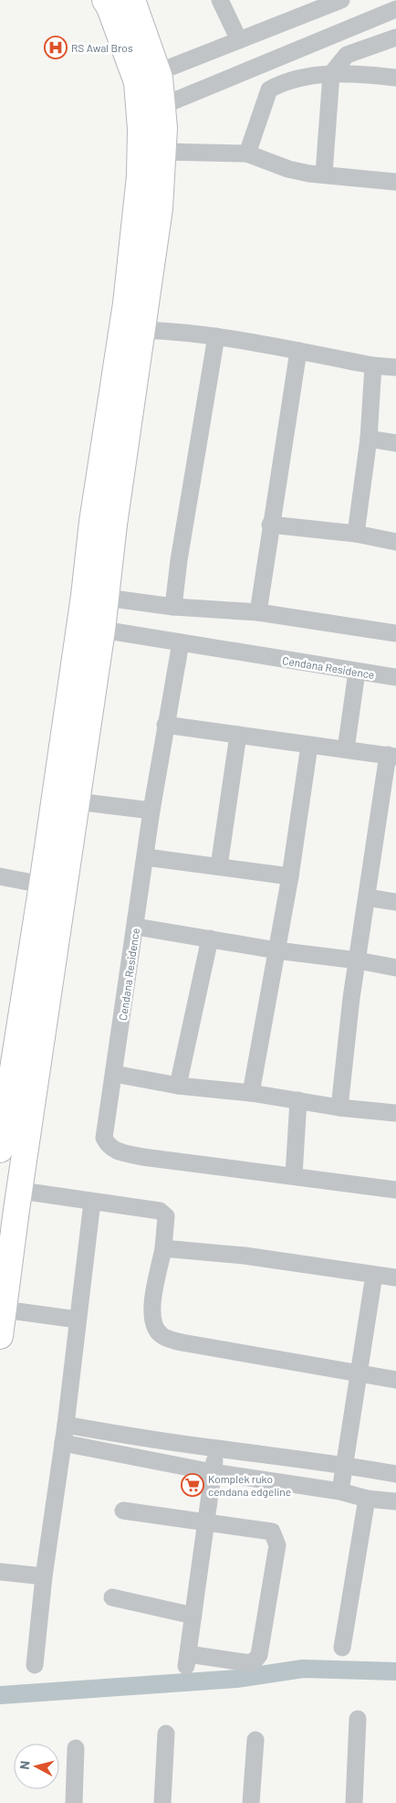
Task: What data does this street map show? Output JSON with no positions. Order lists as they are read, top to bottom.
{
  "streets": {
    "street": ["Cendana Residence"]
  },
  "places": {
    "hospital": ["RS Awal Bros"],
    "supermarket": ["Komplek ruko cendana edgeline"]
  },
  "north": "left"
}
